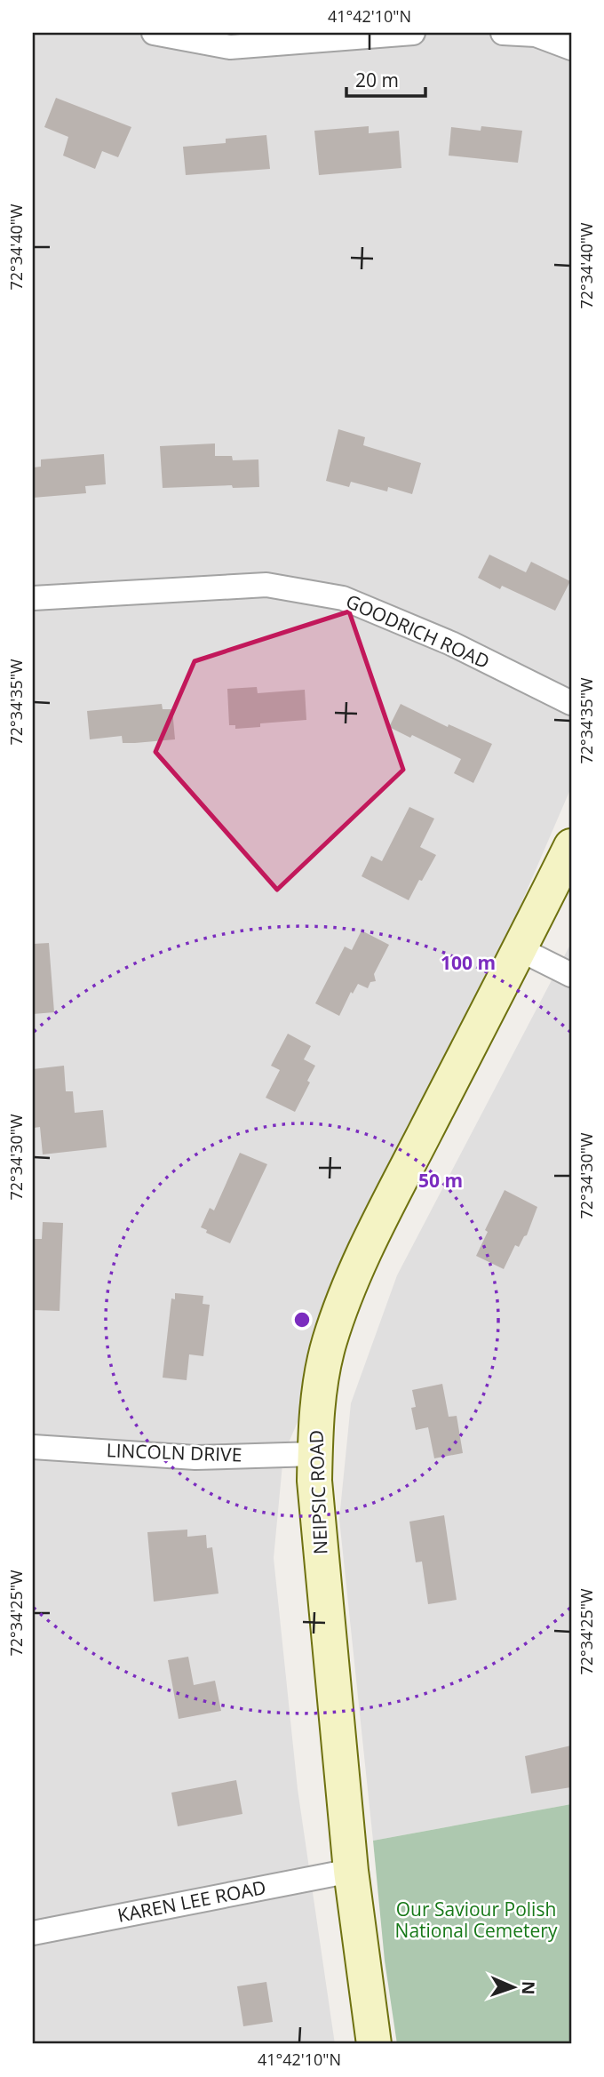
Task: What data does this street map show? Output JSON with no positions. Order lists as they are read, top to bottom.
{
  "streets": {
    "street": [
      "GOODRICH ROAD",
      "LINCOLN DRIVE",
      "NEIPSIC ROAD",
      "KAREN LEE ROAD"
    ]
  },
  "crossings": [
    ["LINCOLN DRIVE", "NEIPSIC ROAD"],
    ["NEIPSIC ROAD", "KAREN LEE ROAD"]
  ],
  "parks": ["Our Saviour Polish National Cemetery"],
  "scale_bar": "20 m",
  "north": "right",
  "coordinates": [
    "41°42'10\"N",
    "72°34'40\"W",
    "72°34'35\"W",
    "72°34'30\"W",
    "72°34'25\"W"
  ],
  "rings": ["100 m", "50 m"]
}
